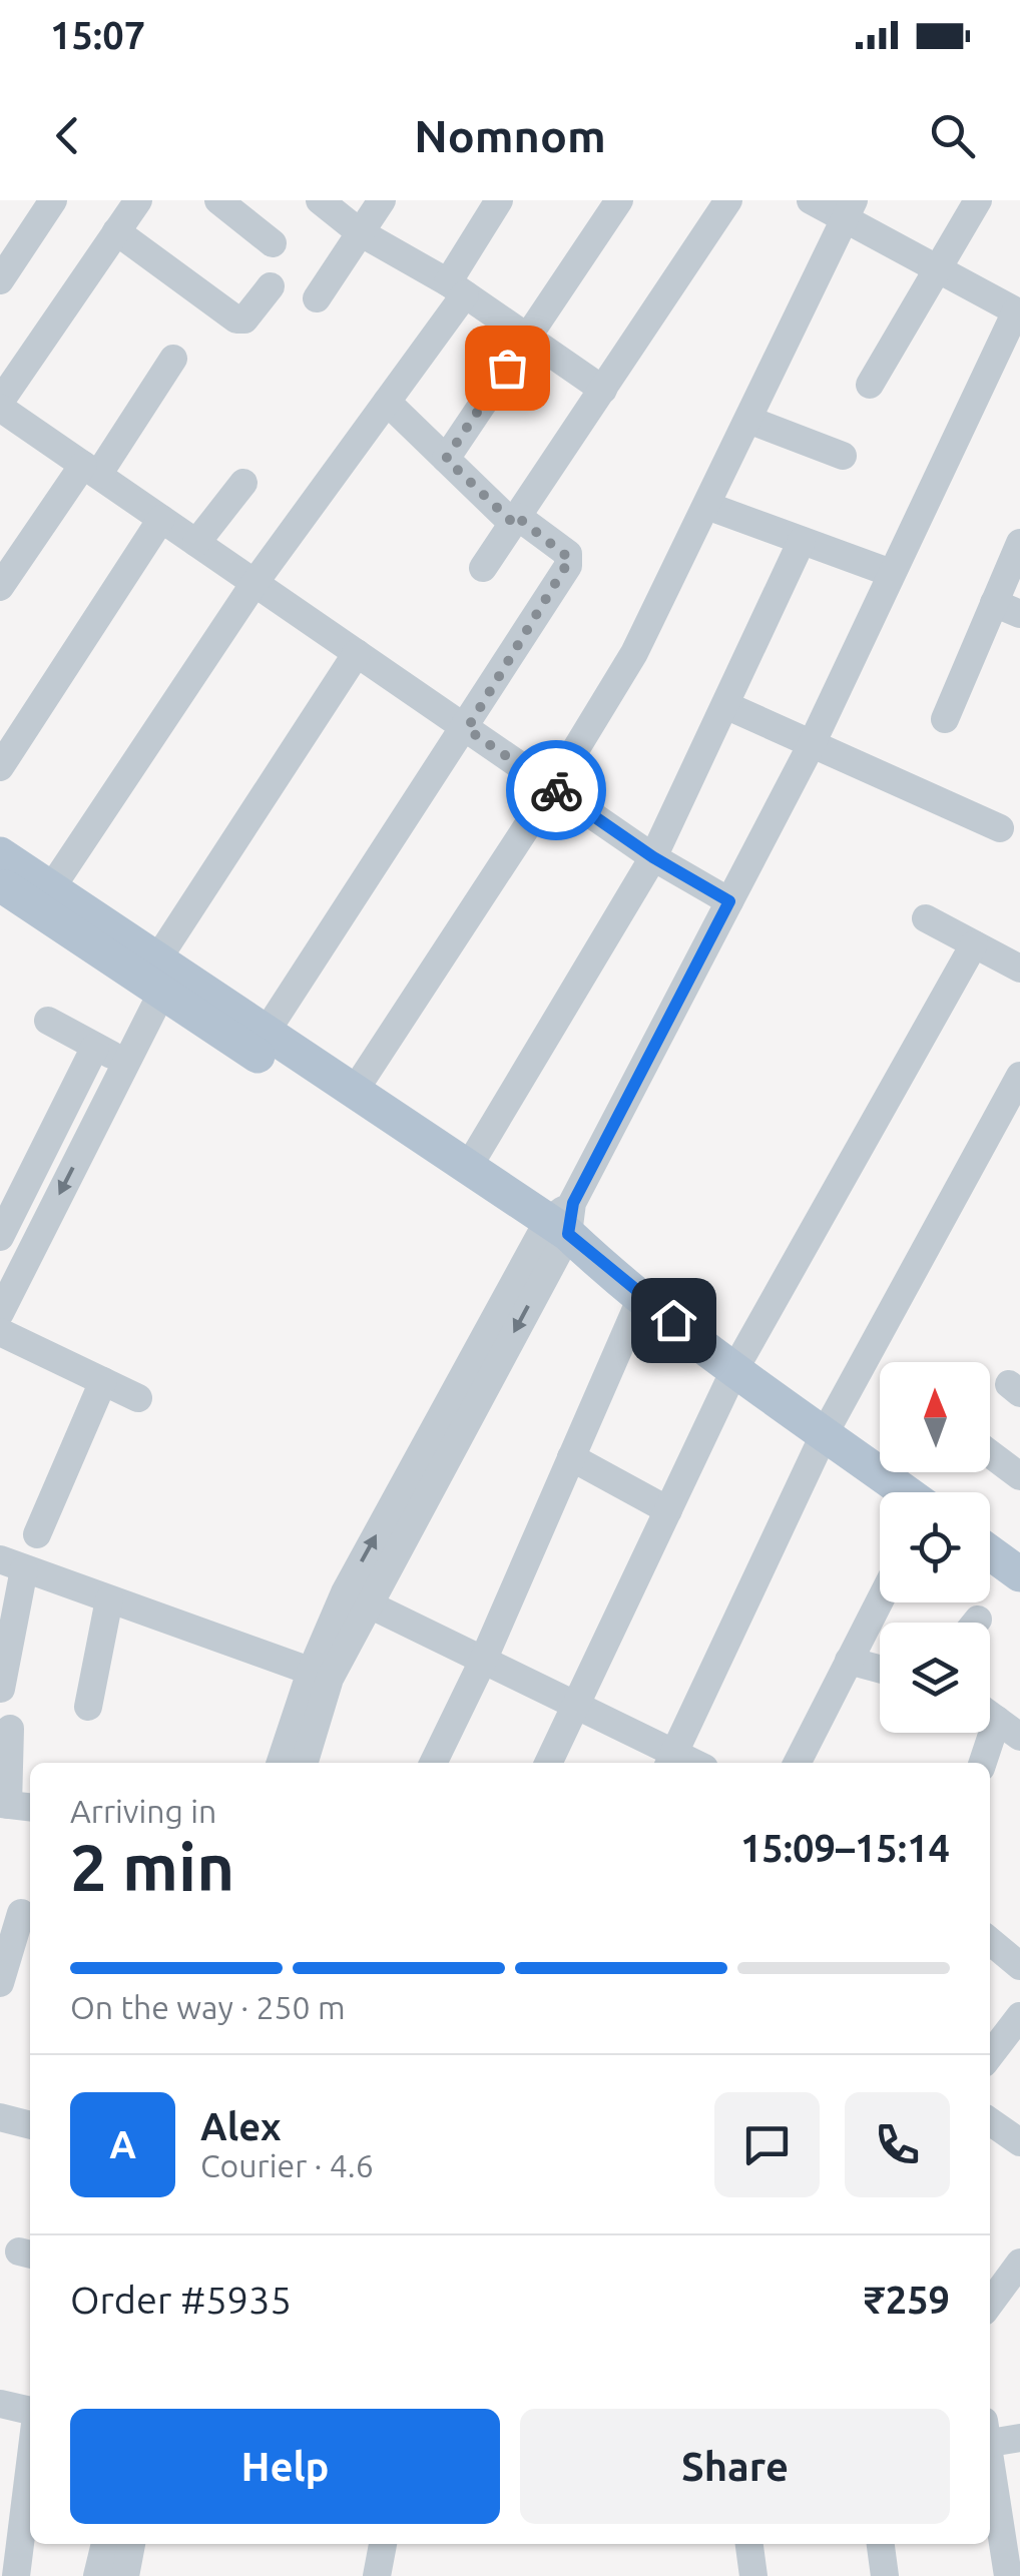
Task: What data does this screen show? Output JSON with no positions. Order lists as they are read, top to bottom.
{
  "north": "top",
  "page": {
    "status": "15:07",
    "header": "Nomnom",
    "heading": ["2 min", "Arriving in", "15:09–15:14"],
    "panel": [
      "Alex",
      "Courier · 4.6",
      "Order #5935",
      "₹259"
    ],
    "bar": "On the way · 250 m",
    "round": "A",
    "buttons": ["Help", "Share"]
  }
}
